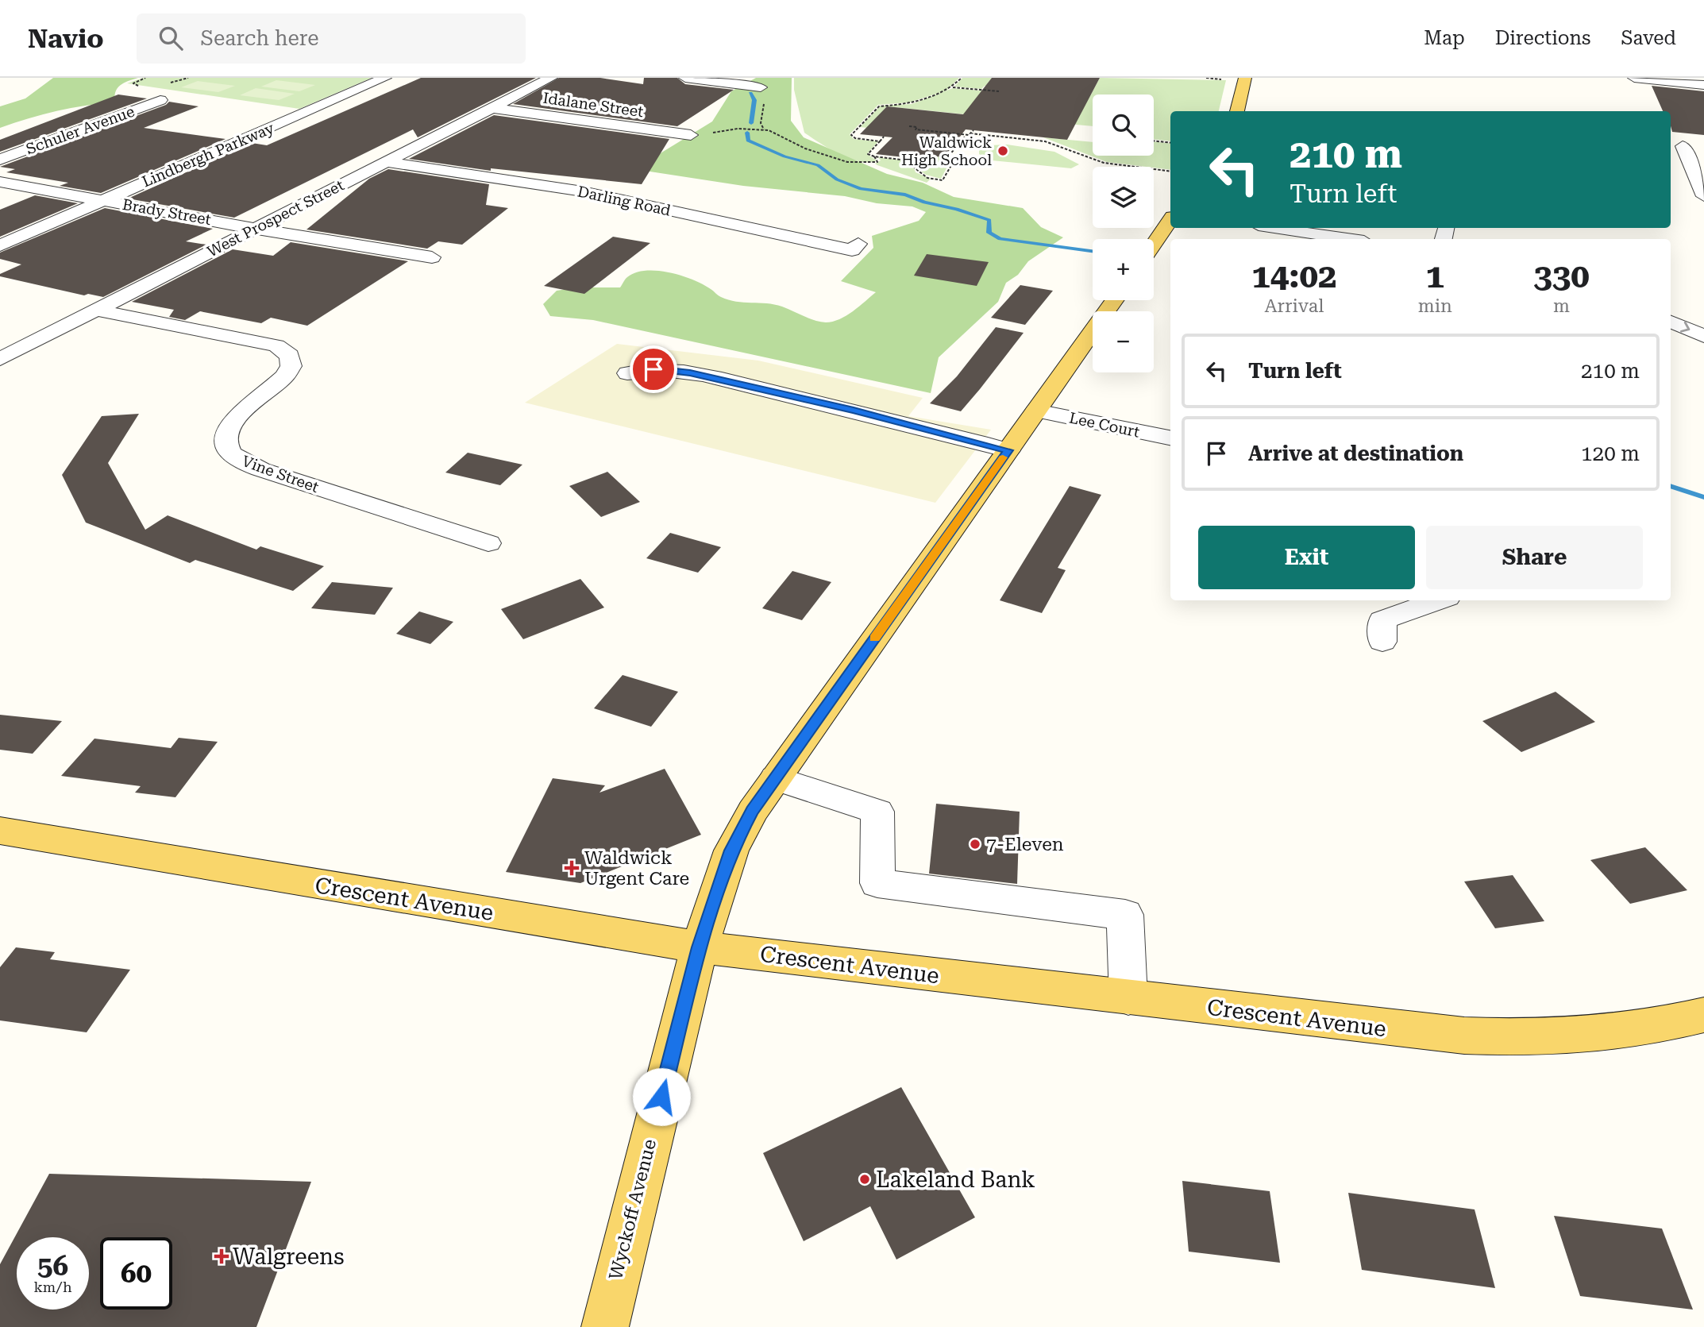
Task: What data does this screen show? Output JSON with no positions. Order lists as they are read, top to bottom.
{
  "streets": {
    "main road": ["Crescent Avenue", "Wyckoff Avenue"],
    "street": [
      "Idalane Street",
      "Schuler Avenue",
      "Lindbergh Parkway",
      "Darling Road",
      "Brady Street",
      "West Prospect Street",
      "Lee Court",
      "Vine Street"
    ]
  },
  "crossings": [
    ["Idalane Street", "West Prospect Street"],
    ["Lindbergh Parkway", "Brady Street"],
    ["Darling Road", "West Prospect Street"],
    ["Brady Street", "West Prospect Street"],
    ["West Prospect Street", "Vine Street"],
    ["Lee Court", "Wyckoff Avenue"],
    ["Crescent Avenue", "Wyckoff Avenue"]
  ],
  "places": {
    "other": ["Waldwick High School", "7-Eleven", "Lakeland Bank"],
    "health": ["Waldwick Urgent Care", "Walgreens"]
  },
  "page": {
    "header": "Navio",
    "search": "Search here",
    "nav": ["Map", "Directions", "Saved"],
    "map_buttons": ["+", "−"],
    "turn": ["210 m", "Turn left"],
    "eta": [
      "14:02",
      "Arrival",
      "1",
      "min",
      "330",
      "m"
    ],
    "list": [
      {
        "name": "Turn left",
        "value": "210 m"
      },
      {
        "name": "Arrive at destination",
        "value": "120 m"
      }
    ],
    "buttons": ["Exit", "Share"],
    "speed": "56 km/h",
    "limit": "60"
  }
}
